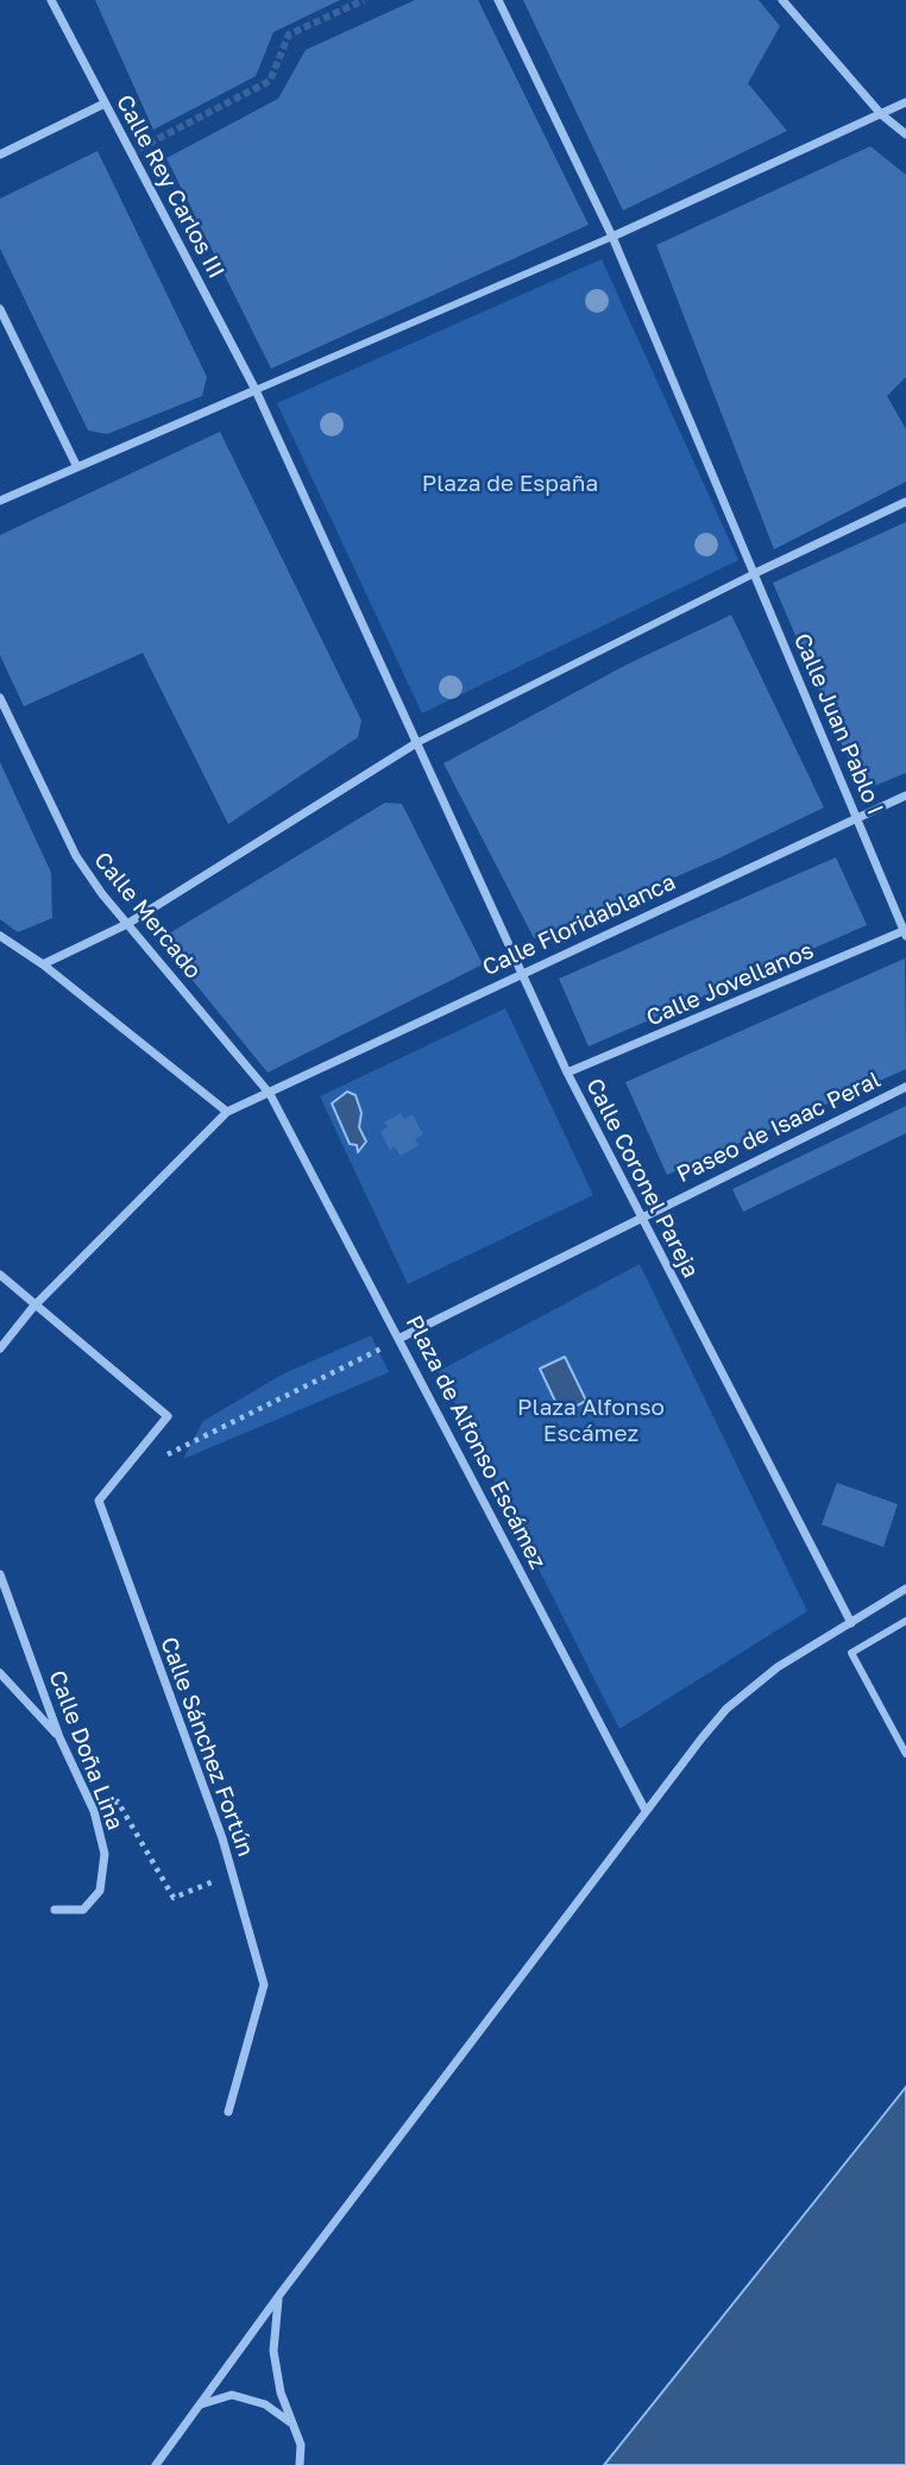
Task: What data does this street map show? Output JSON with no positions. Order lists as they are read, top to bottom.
{
  "streets": {
    "street": [
      "Calle Rey Carlos III",
      "Calle Juan Pablo I",
      "Calle Mercado",
      "Calle Floridablanca",
      "Calle Jovellanos",
      "Paseo de Isaac Peral",
      "Calle Coronel Pareja",
      "Plaza de Alfonso Escámez",
      "Calle Sánchez Fortún",
      "Calle Doña Lina"
    ]
  },
  "crossings": [
    ["Calle Juan Pablo I", "Calle Floridablanca"],
    ["Calle Juan Pablo I", "Calle Jovellanos"],
    ["Calle Mercado", "Calle Floridablanca"],
    ["Calle Mercado", "Plaza de Alfonso Escámez"],
    ["Calle Floridablanca", "Calle Coronel Pareja"],
    ["Calle Floridablanca", "Plaza de Alfonso Escámez"],
    ["Calle Jovellanos", "Calle Coronel Pareja"],
    ["Paseo de Isaac Peral", "Calle Coronel Pareja"],
    ["Paseo de Isaac Peral", "Plaza de Alfonso Escámez"]
  ],
  "parks": ["Plaza de España", "Plaza Alfonso Escámez"]
}
